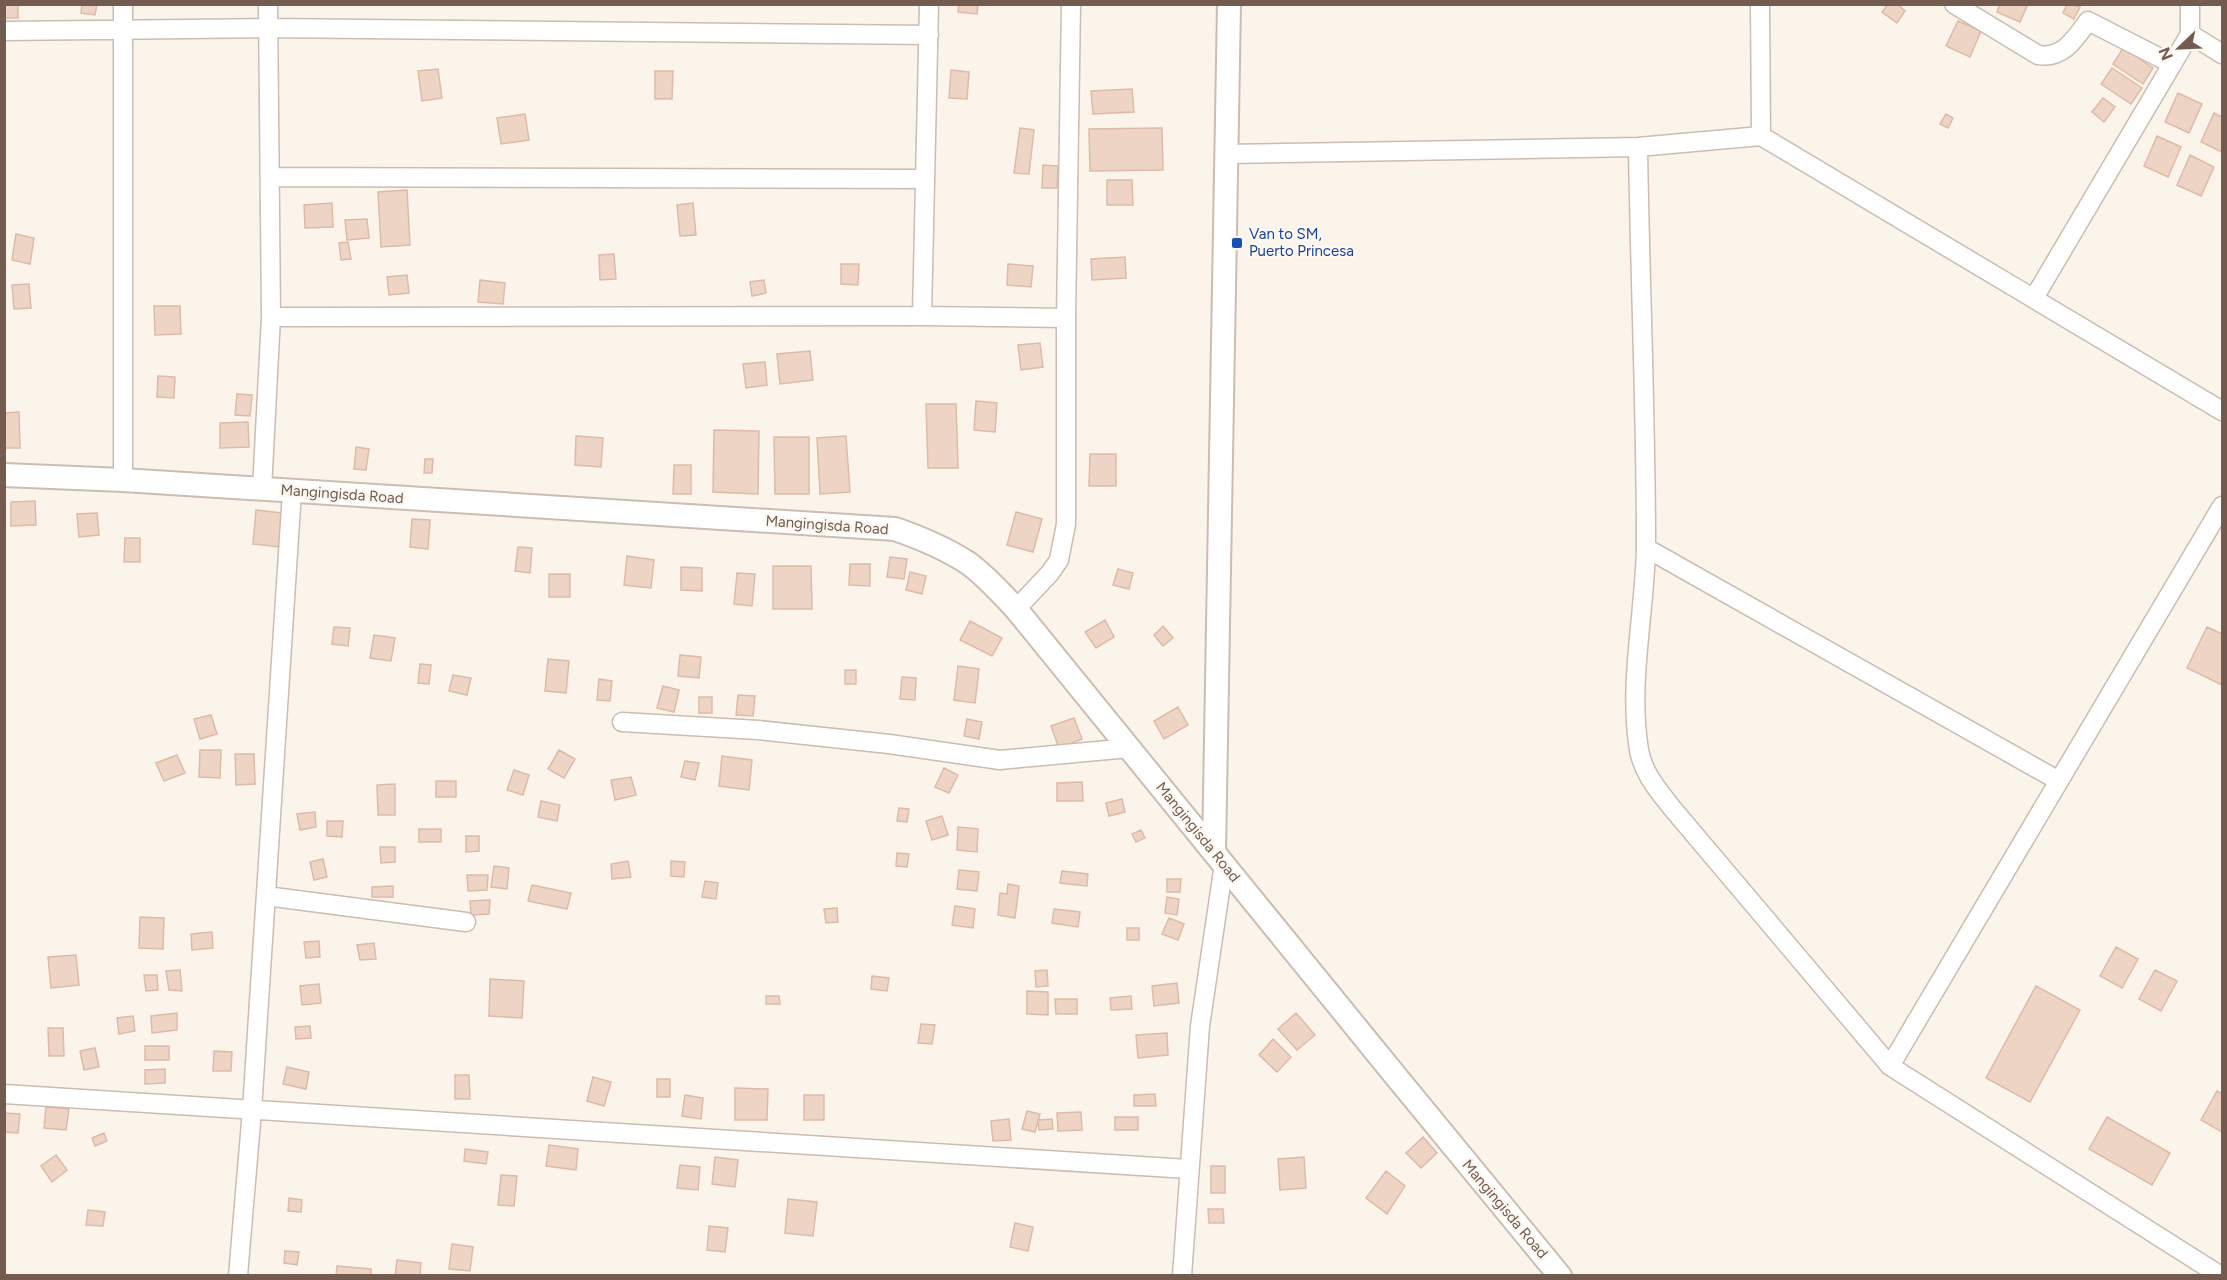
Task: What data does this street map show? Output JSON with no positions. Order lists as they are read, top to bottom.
{
  "streets": {
    "street": ["Mangingisda Road"]
  },
  "places": {
    "transit": ["Van to SM, Puerto Princesa"]
  },
  "north": "bottom left"
}
